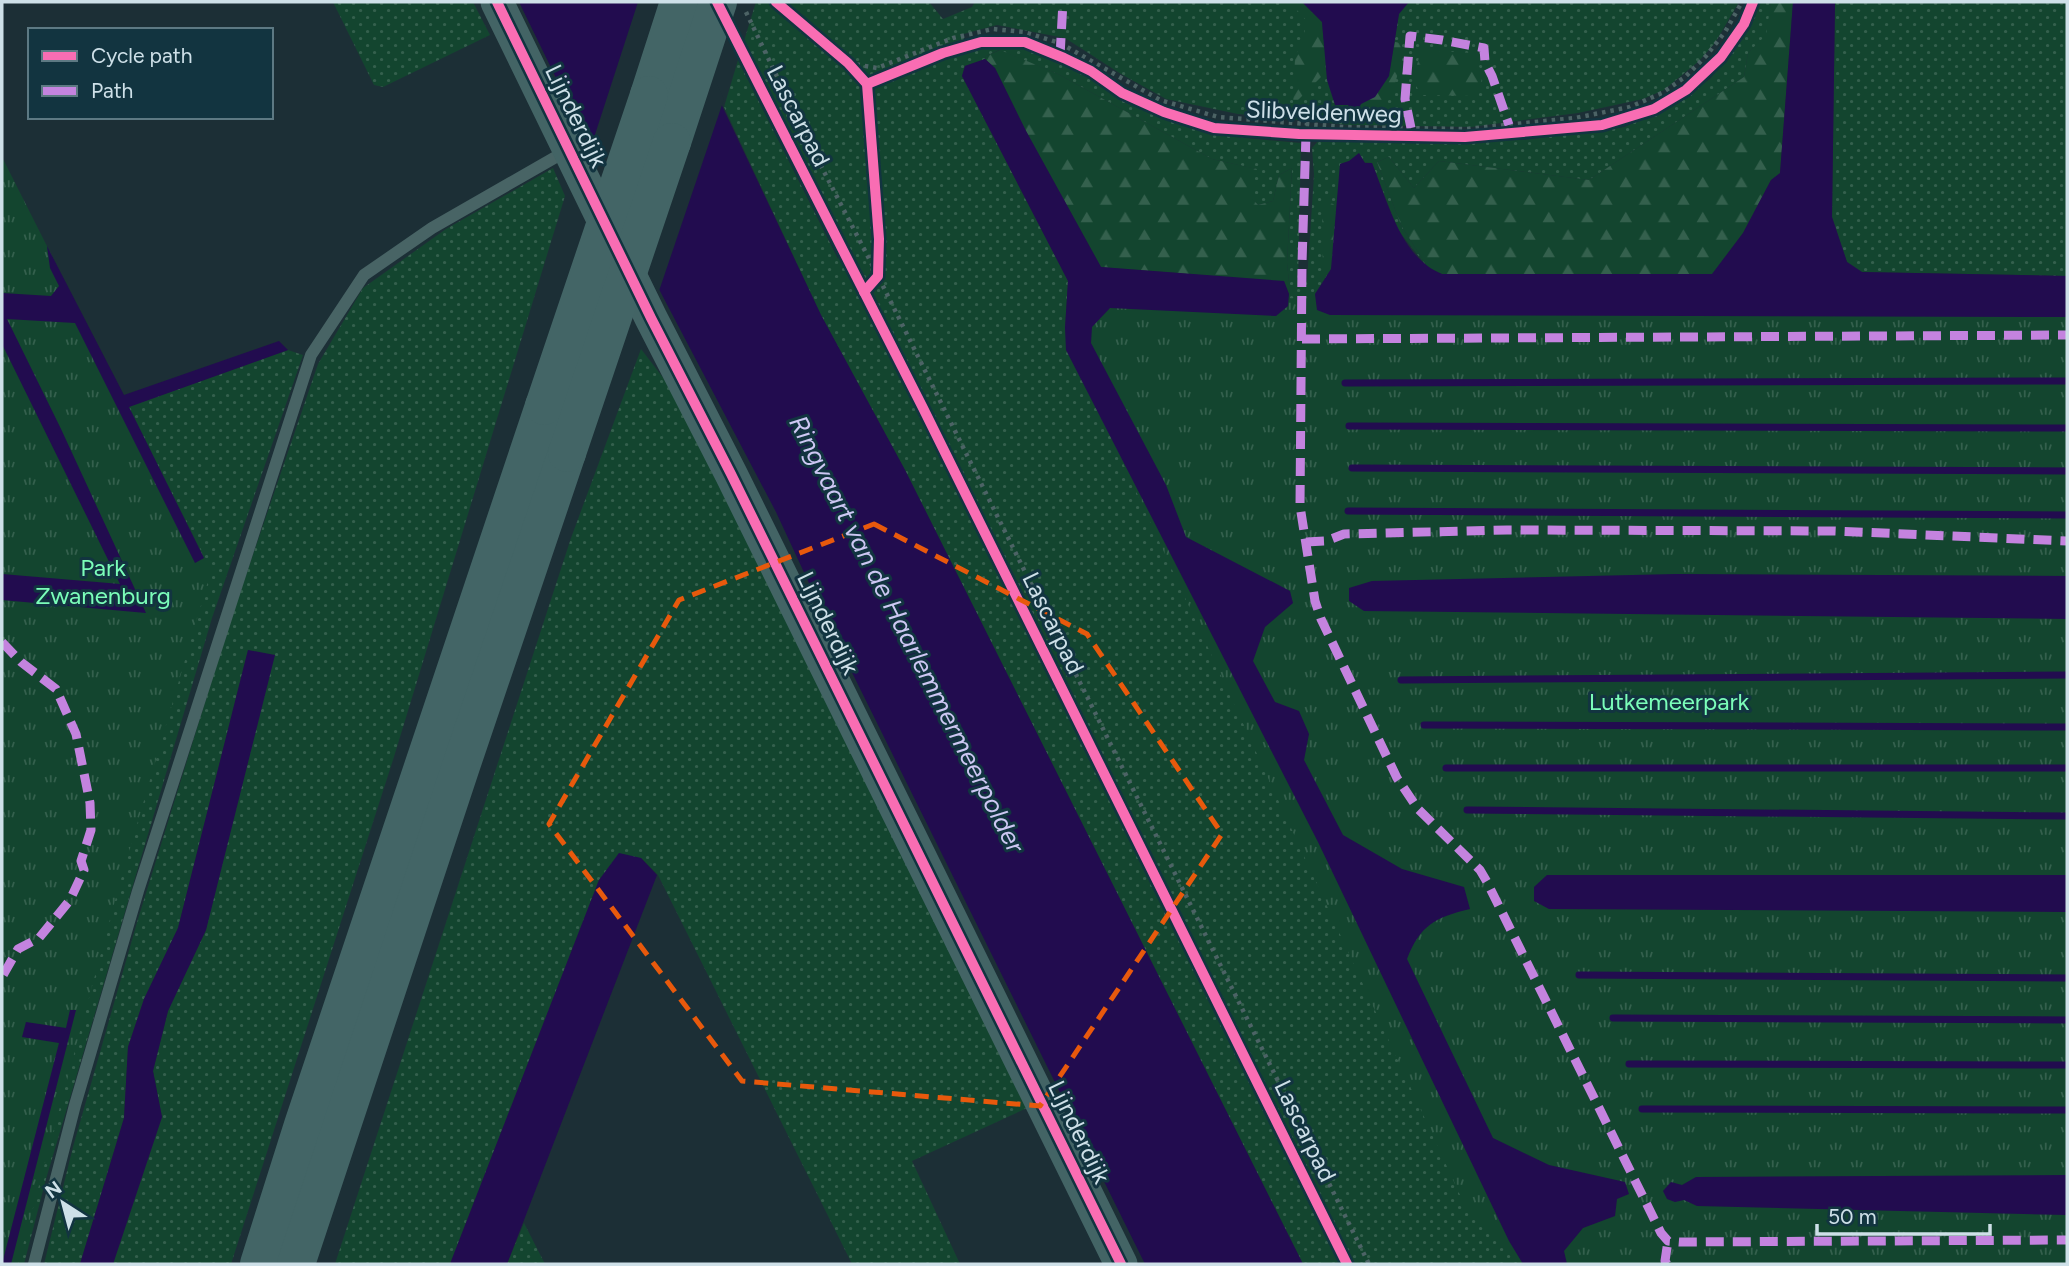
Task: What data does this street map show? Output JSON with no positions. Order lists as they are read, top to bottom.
{
  "streets": {
    "street": ["Lijnderdijk"],
    "cycle path": ["Slibveldenweg", "Lascarpad"]
  },
  "water": ["Ringvaart van de Haarlemmermeerpolder"],
  "parks": ["Park Zwanenburg", "Lutkemeerpark"],
  "legend": ["Cycle path", "Path"],
  "scale_bar": "50 m",
  "north": "top left"
}
